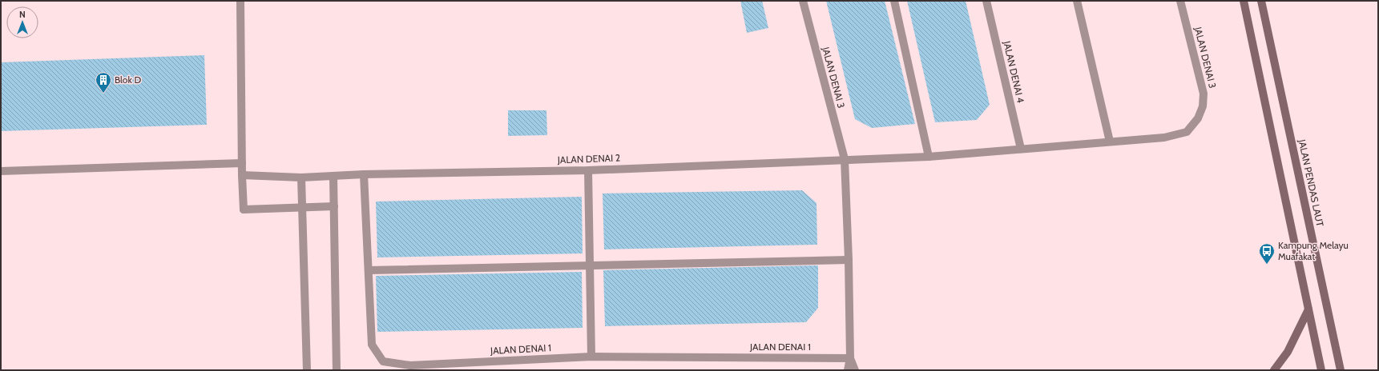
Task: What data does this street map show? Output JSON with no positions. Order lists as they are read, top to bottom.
{
  "streets": {
    "main road": ["JALAN PENDAS LAUT"],
    "street": [
      "JALAN DENAI 3",
      "JALAN DENAI 4",
      "JALAN DENAI 2",
      "JALAN DENAI 1"
    ]
  },
  "crossings": [
    ["JALAN DENAI 3", "JALAN DENAI 2"],
    ["JALAN DENAI 3", "JALAN DENAI 1"],
    ["JALAN DENAI 4", "JALAN DENAI 2"],
    ["JALAN DENAI 2", "JALAN DENAI 1"]
  ],
  "places": {
    "building": ["Blok D"],
    "bus stop": ["Kampung Melayu Muafakat"]
  },
  "north": "top"
}
